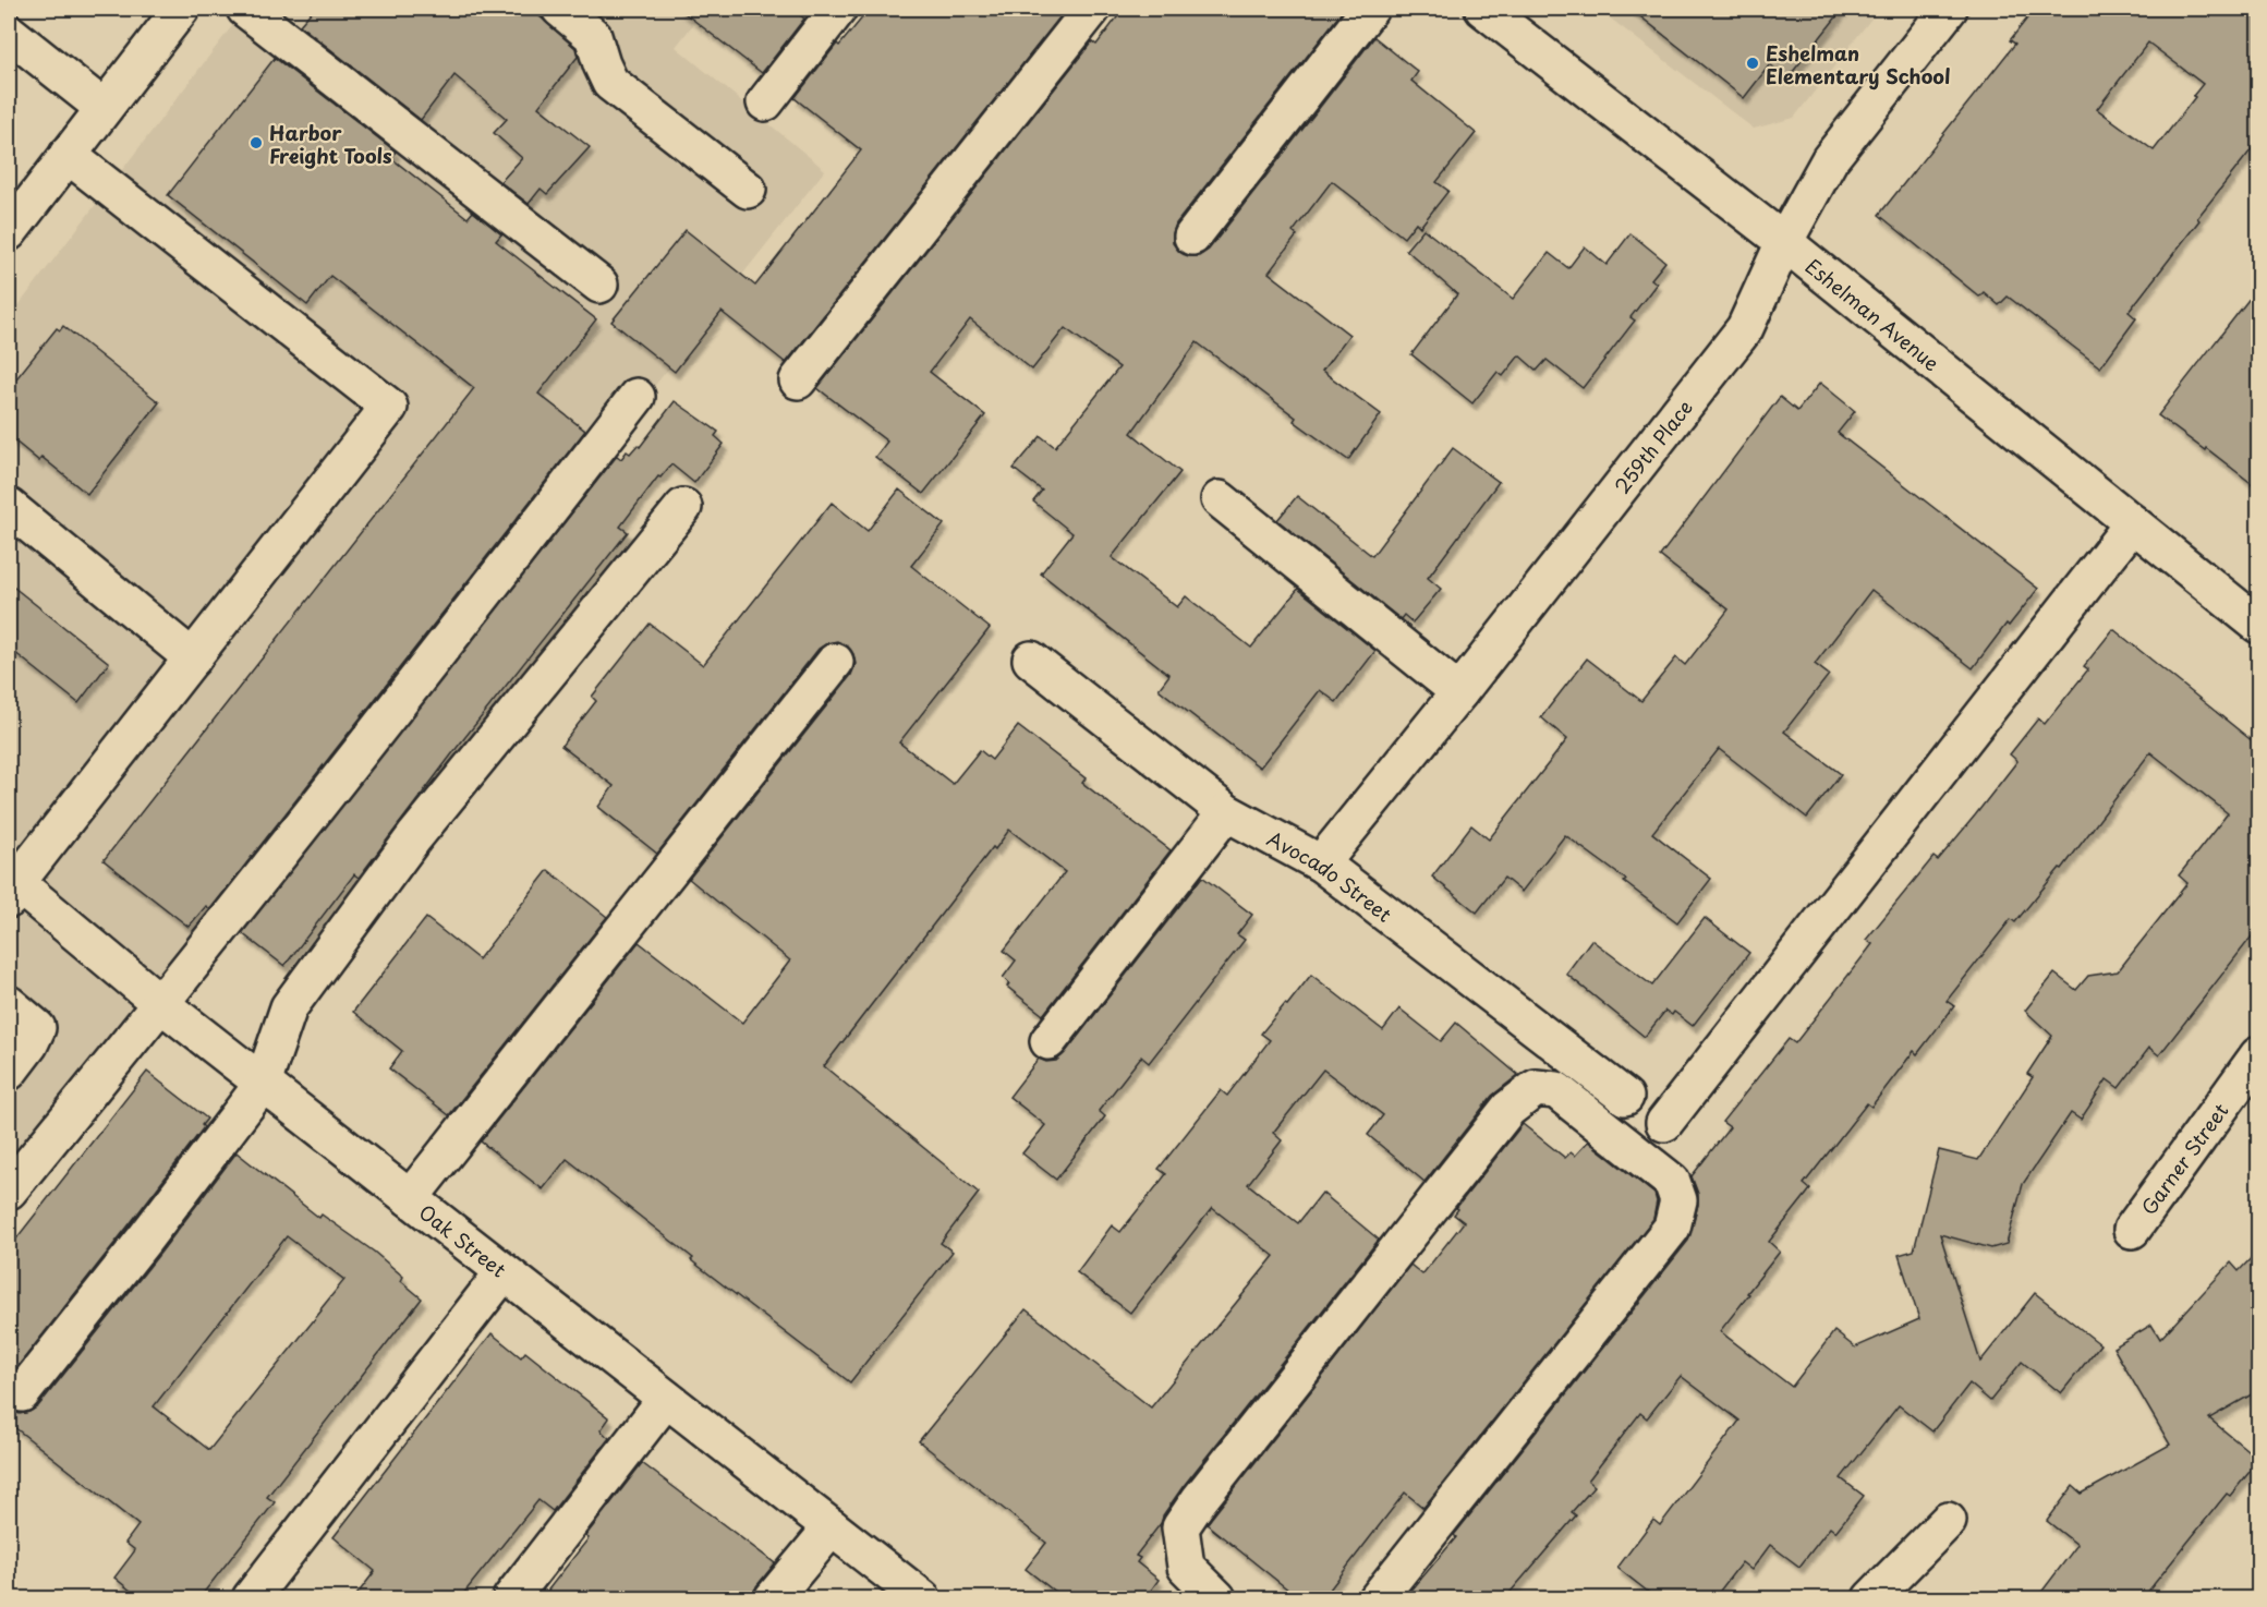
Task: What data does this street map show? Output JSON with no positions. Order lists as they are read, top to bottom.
{
  "streets": {
    "main road": [
      "Eshelman Avenue",
      "259th Place",
      "Avocado Street",
      "Garner Street",
      "Oak Street"
    ]
  },
  "crossings": [
    ["Eshelman Avenue", "259th Place"],
    ["259th Place", "Avocado Street"]
  ],
  "places": ["Eshelman Elementary School", "Harbor Freight Tools"]
}
